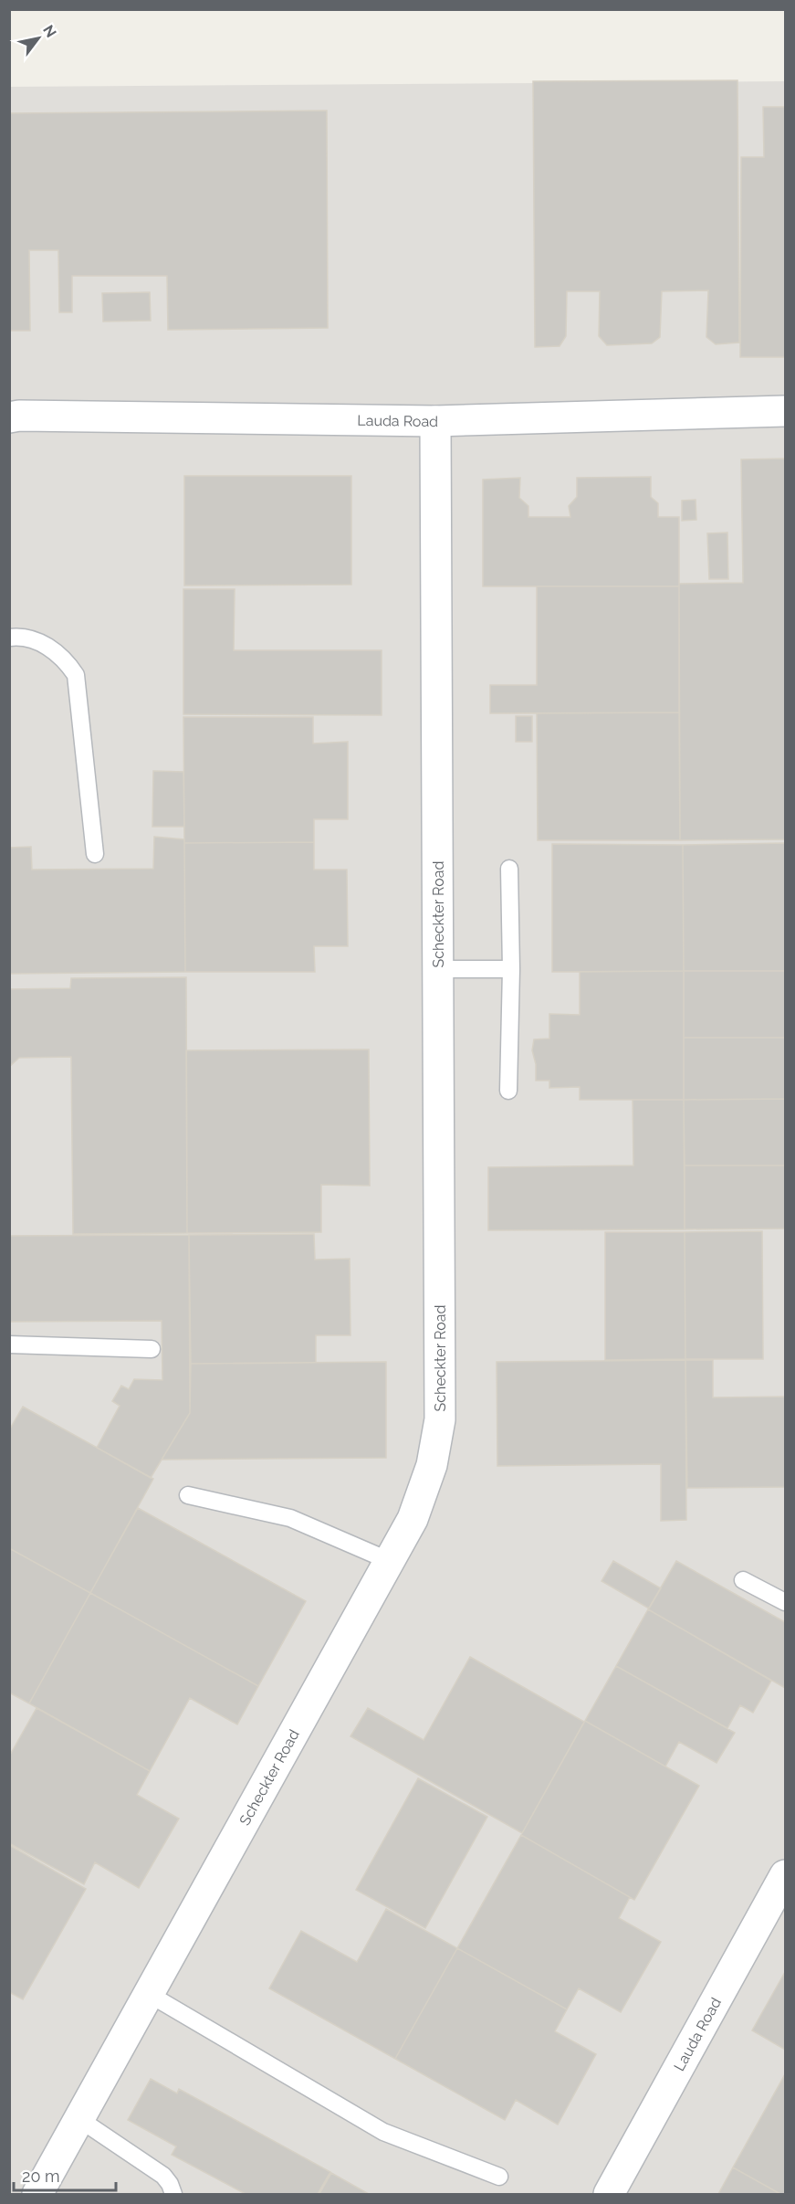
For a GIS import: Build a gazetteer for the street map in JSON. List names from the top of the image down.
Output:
{
  "streets": {
    "street": ["Lauda Road", "Scheckter Road"]
  },
  "crossings": [
    ["Lauda Road", "Scheckter Road"]
  ],
  "scale_bar": "20 m",
  "north": "top right"
}
